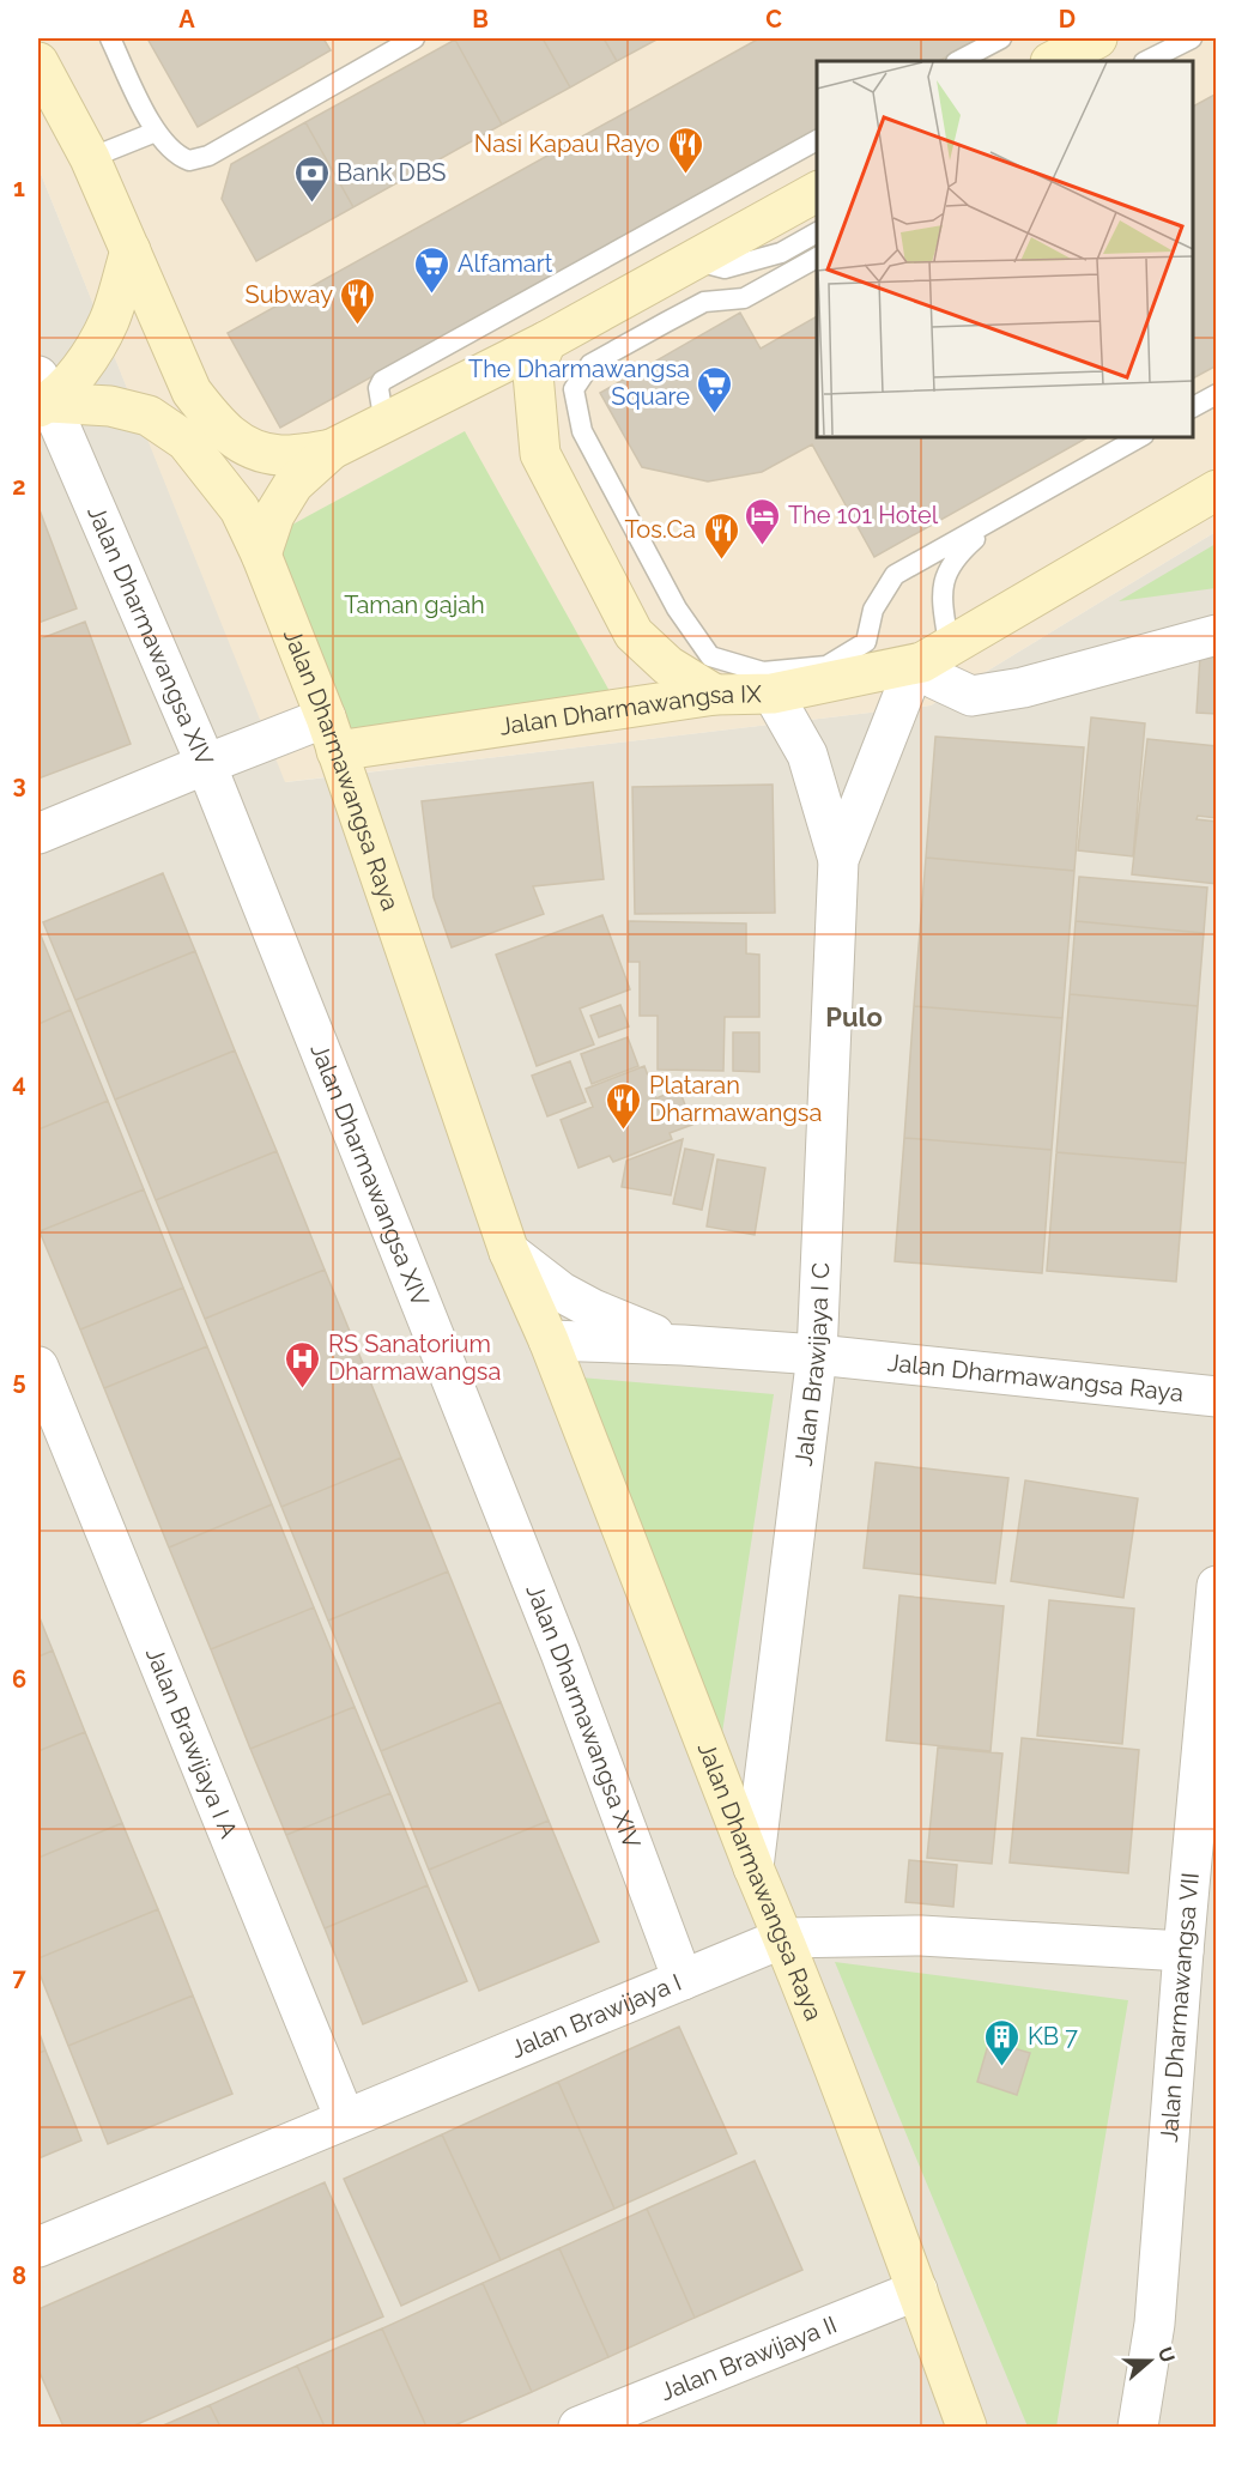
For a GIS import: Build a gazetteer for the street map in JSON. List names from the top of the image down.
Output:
{
  "streets": {
    "street": [
      "Jalan Dharmawangsa XIV",
      "Jalan Dharmawangsa IX",
      "Jalan Dharmawangsa Raya",
      "Jalan Brawijaya I C",
      "Jalan Brawijaya I A",
      "Jalan Dharmawangsa VII",
      "Jalan Brawijaya I",
      "Jalan Brawijaya II"
    ]
  },
  "crossings": [
    ["Jalan Dharmawangsa XIV", "Jalan Dharmawangsa Raya"],
    ["Jalan Dharmawangsa XIV", "Jalan Brawijaya I"],
    ["Jalan Dharmawangsa IX", "Jalan Dharmawangsa Raya"],
    ["Jalan Dharmawangsa IX", "Jalan Brawijaya I C"],
    ["Jalan Dharmawangsa Raya", "Jalan Brawijaya I C"],
    ["Jalan Dharmawangsa Raya", "Jalan Brawijaya I"],
    ["Jalan Dharmawangsa Raya", "Jalan Brawijaya II"],
    ["Jalan Brawijaya I A", "Jalan Brawijaya I"],
    ["Jalan Dharmawangsa VII", "Jalan Brawijaya I"]
  ],
  "districts": ["Pulo"],
  "parks": ["Taman gajah"],
  "places": {
    "restaurant": [
      "Nasi Kapau Rayo",
      "Subway",
      "Tos.Ca",
      "Plataran Dharmawangsa"
    ],
    "bank": ["Bank DBS"],
    "supermarket": ["Alfamart", "The Dharmawangsa Square"],
    "hotel": ["The 101 Hotel"],
    "hospital": ["RS Sanatorium Dharmawangsa"],
    "building": ["KB 7"]
  },
  "north": "right",
  "grid": {
    "columns": [
      "A",
      "B",
      "C",
      "D"
    ],
    "rows": [
      "1",
      "2",
      "3",
      "4",
      "5",
      "6",
      "7",
      "8"
    ]
  }
}
